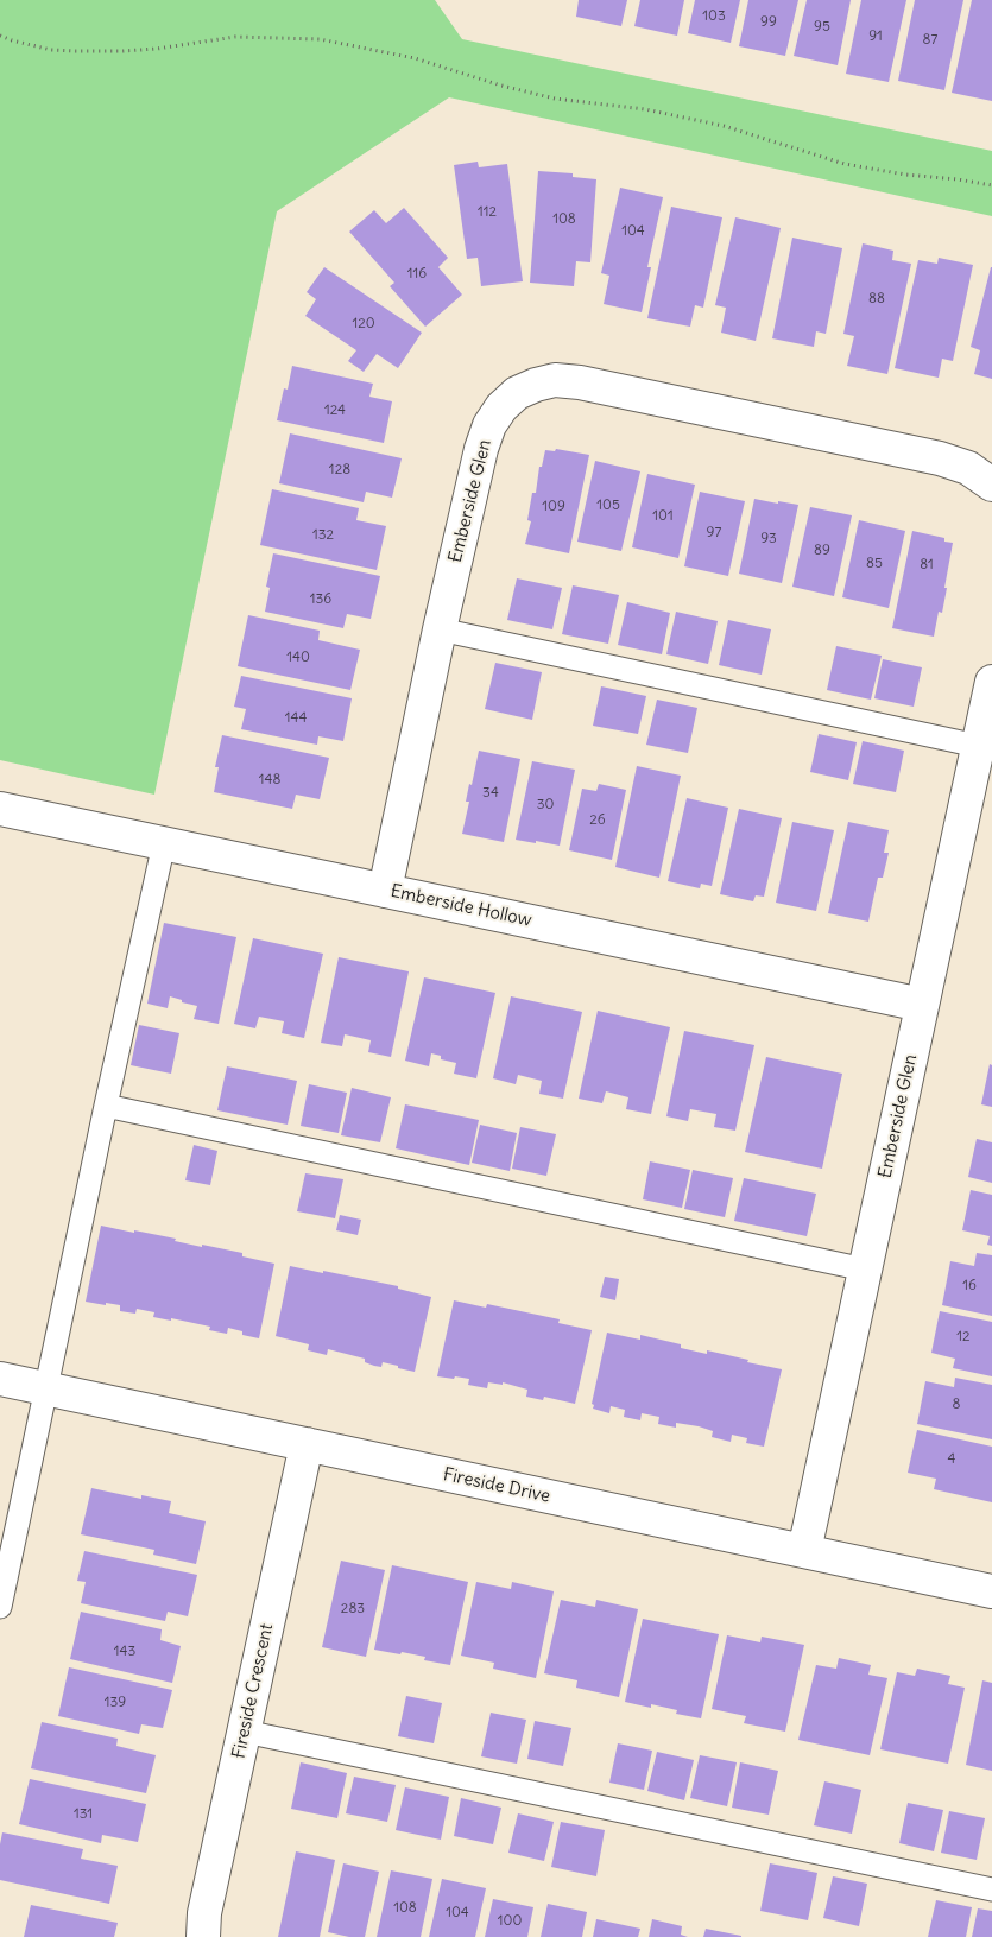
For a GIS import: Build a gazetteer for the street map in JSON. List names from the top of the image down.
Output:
{
  "streets": {
    "street": [
      "Emberside Glen",
      "Emberside Hollow",
      "Fireside Drive",
      "Fireside Crescent"
    ]
  },
  "crossings": [
    ["Emberside Glen", "Emberside Hollow"],
    ["Emberside Glen", "Fireside Drive"],
    ["Fireside Drive", "Fireside Crescent"]
  ],
  "house_numbers": [
    "103",
    "99",
    "95",
    "91",
    "87",
    "112",
    "108",
    "104",
    "116",
    "88",
    "120",
    "124",
    "128",
    "105",
    "109",
    "101",
    "97",
    "132",
    "93",
    "89",
    "85",
    "81",
    "136",
    "140",
    "144",
    "148",
    "34",
    "30",
    "26",
    "16",
    "12",
    "8",
    "4",
    "283",
    "143",
    "139",
    "131",
    "108",
    "104",
    "100"
  ]
}
